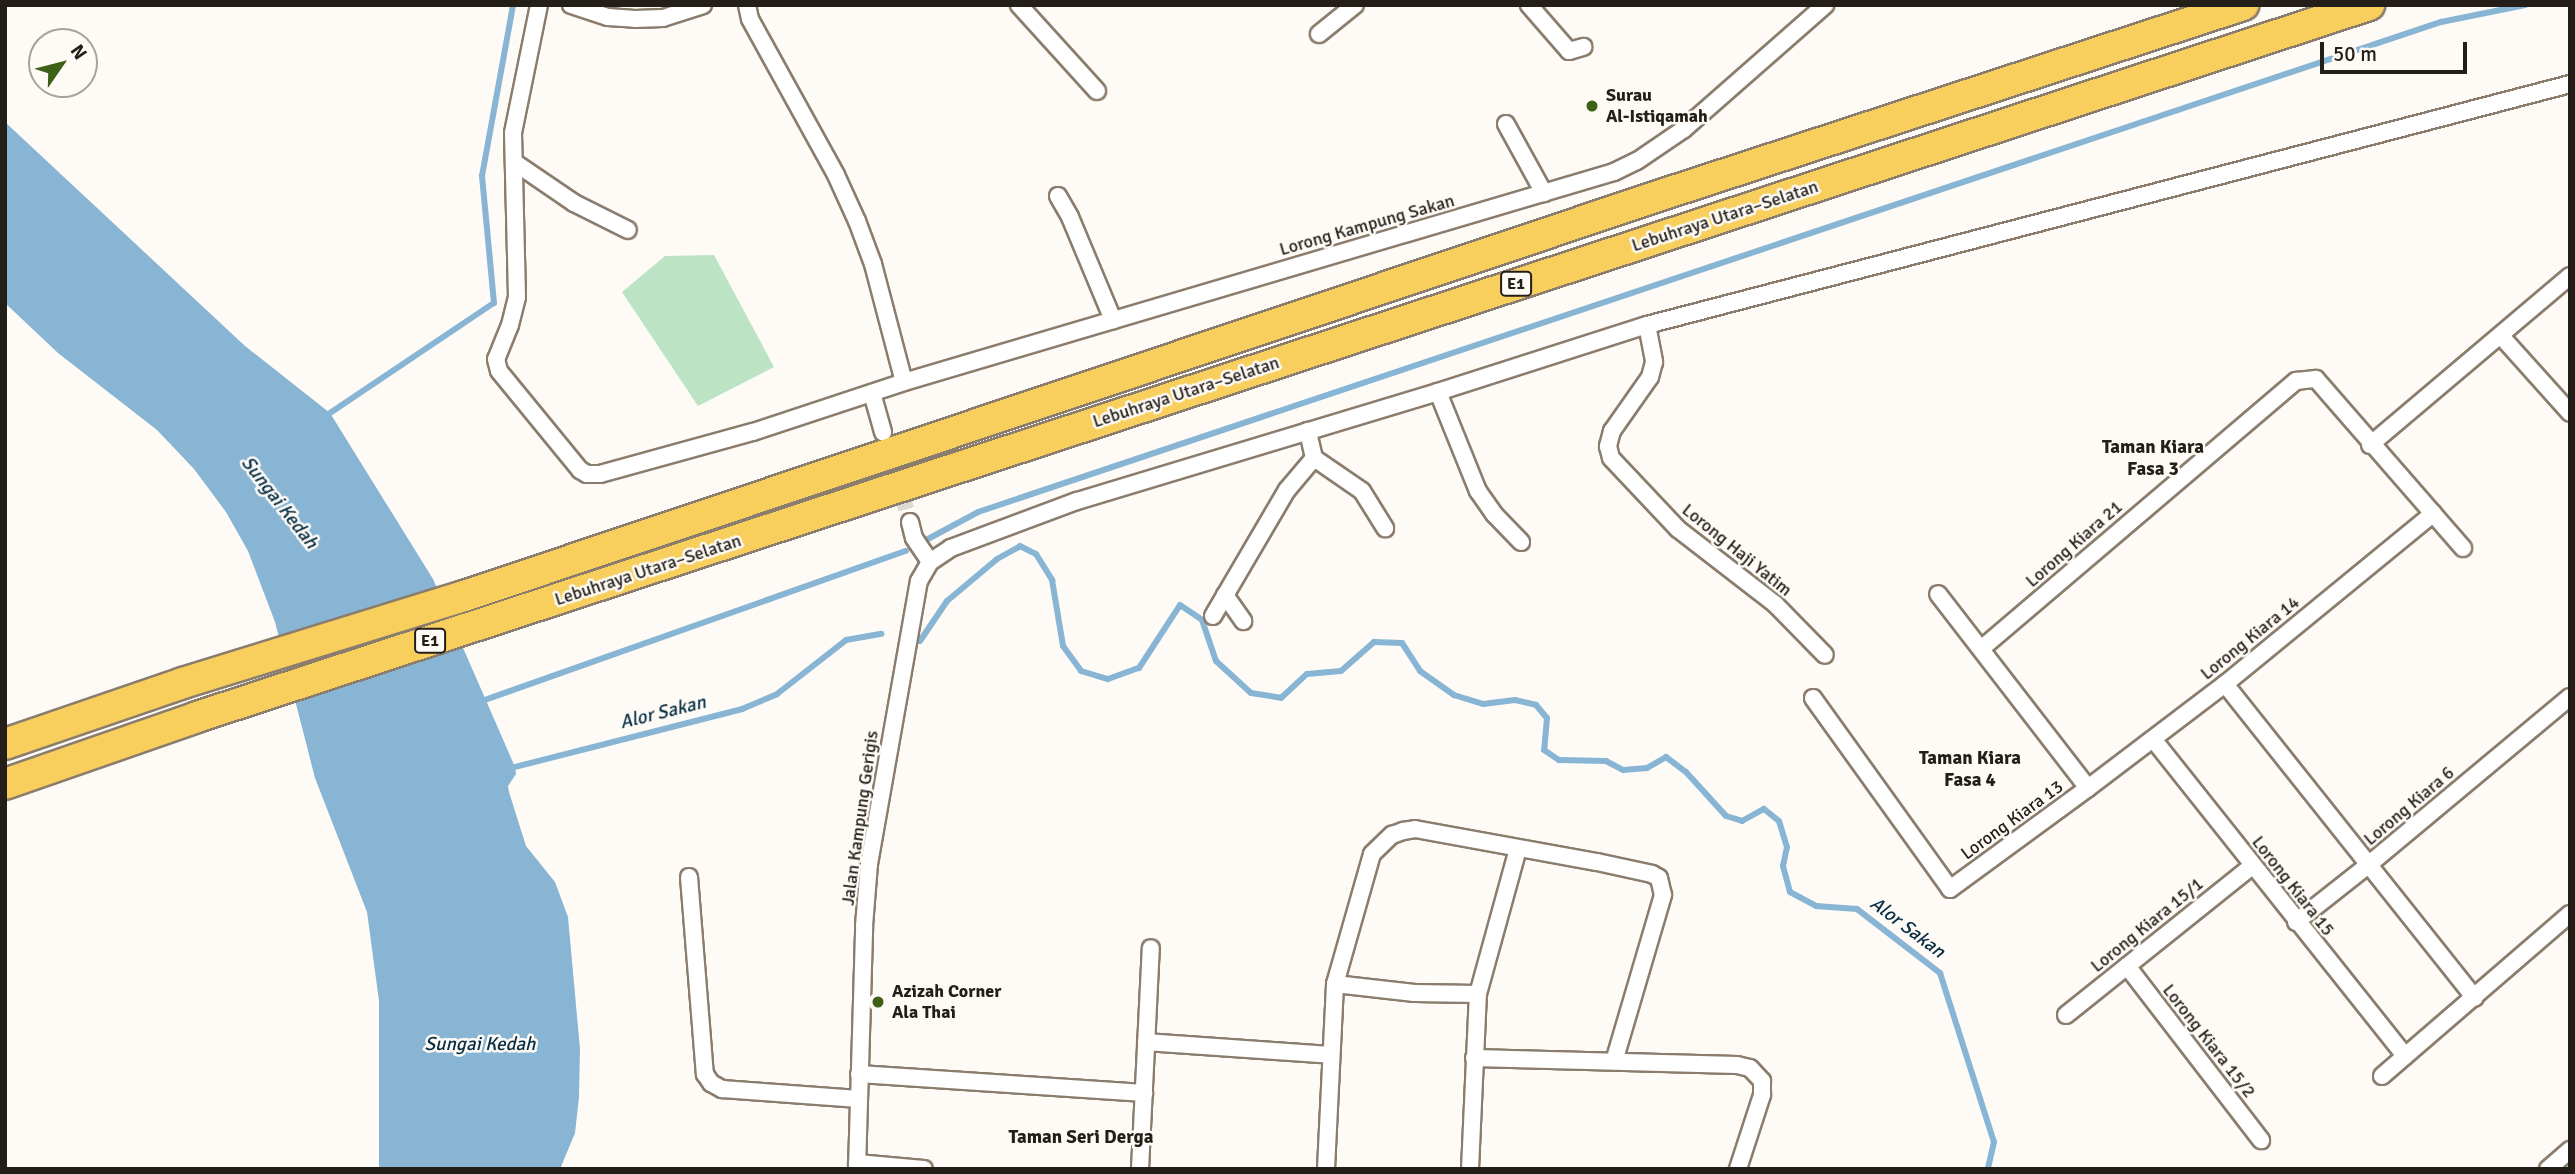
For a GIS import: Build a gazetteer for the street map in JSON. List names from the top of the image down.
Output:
{
  "streets": {
    "highway": ["Lebuhraya Utara–Selatan", "E1"],
    "street": [
      "Lorong Kampung Sakan",
      "Lorong Kiara 21",
      "Lorong Haji Yatim",
      "Lorong Kiara 14",
      "Lorong Kiara 6",
      "Jalan Kampung Gerigis",
      "Lorong Kiara 13",
      "Lorong Kiara 15",
      "Lorong Kiara 15/1",
      "Lorong Kiara 15/2"
    ]
  },
  "crossings": [
    ["Lorong Kiara 21", "Lorong Kiara 13"],
    ["Lorong Kiara 14", "Lorong Kiara 13"],
    ["Lorong Kiara 14", "Lorong Kiara 15"],
    ["Lorong Kiara 6", "Lorong Kiara 15"],
    ["Lorong Kiara 15", "Lorong Kiara 15/1"],
    ["Lorong Kiara 15/1", "Lorong Kiara 15/2"]
  ],
  "districts": ["Taman Kiara Fasa 3", "Taman Kiara Fasa 4", "Taman Seri Derga"],
  "water": ["Sungai Kedah", "Alor Sakan"],
  "places": ["Surau Al-Istiqamah", "Azizah Corner Ala Thai"],
  "scale_bar": "50 m",
  "north": "top right"
}
